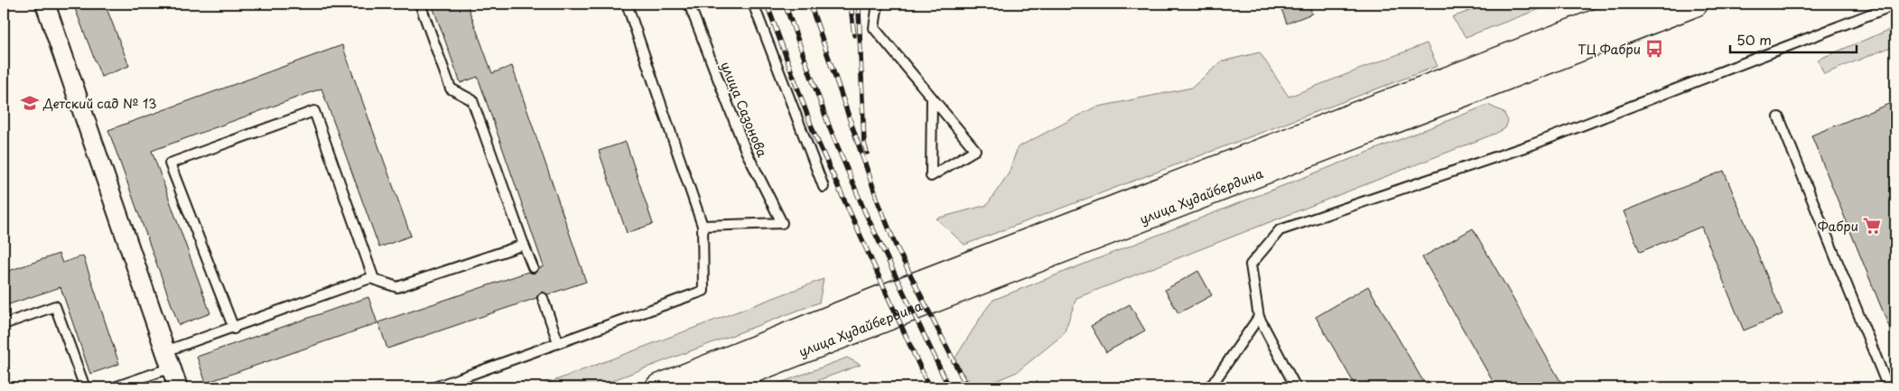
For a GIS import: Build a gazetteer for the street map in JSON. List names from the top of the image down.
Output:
{
  "streets": {
    "main road": ["улица Худайбердина"],
    "lane": ["улица Сазонова"]
  },
  "places": {
    "bus stop": ["ТЦ Фабри"],
    "school or university": ["Детский сад № 13"],
    "supermarket": ["Фабри"]
  },
  "scale_bar": "50 m"
}
